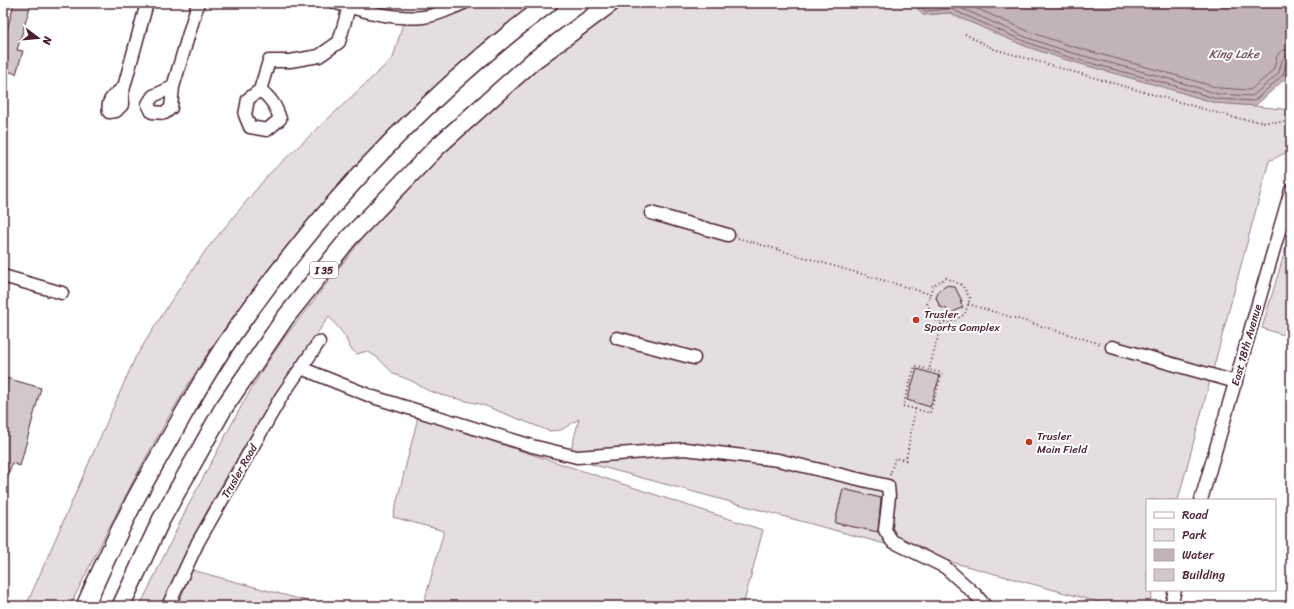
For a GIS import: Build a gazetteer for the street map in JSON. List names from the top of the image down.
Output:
{
  "streets": {
    "highway": ["I 35"],
    "street": ["East 18th Avenue", "Trusler Road"]
  },
  "water": ["King Lake"],
  "places": ["Trusler Sports Complex", "Trusler Main Field"],
  "legend": [
    "Road",
    "Park",
    "Water",
    "Building"
  ],
  "north": "right"
}
